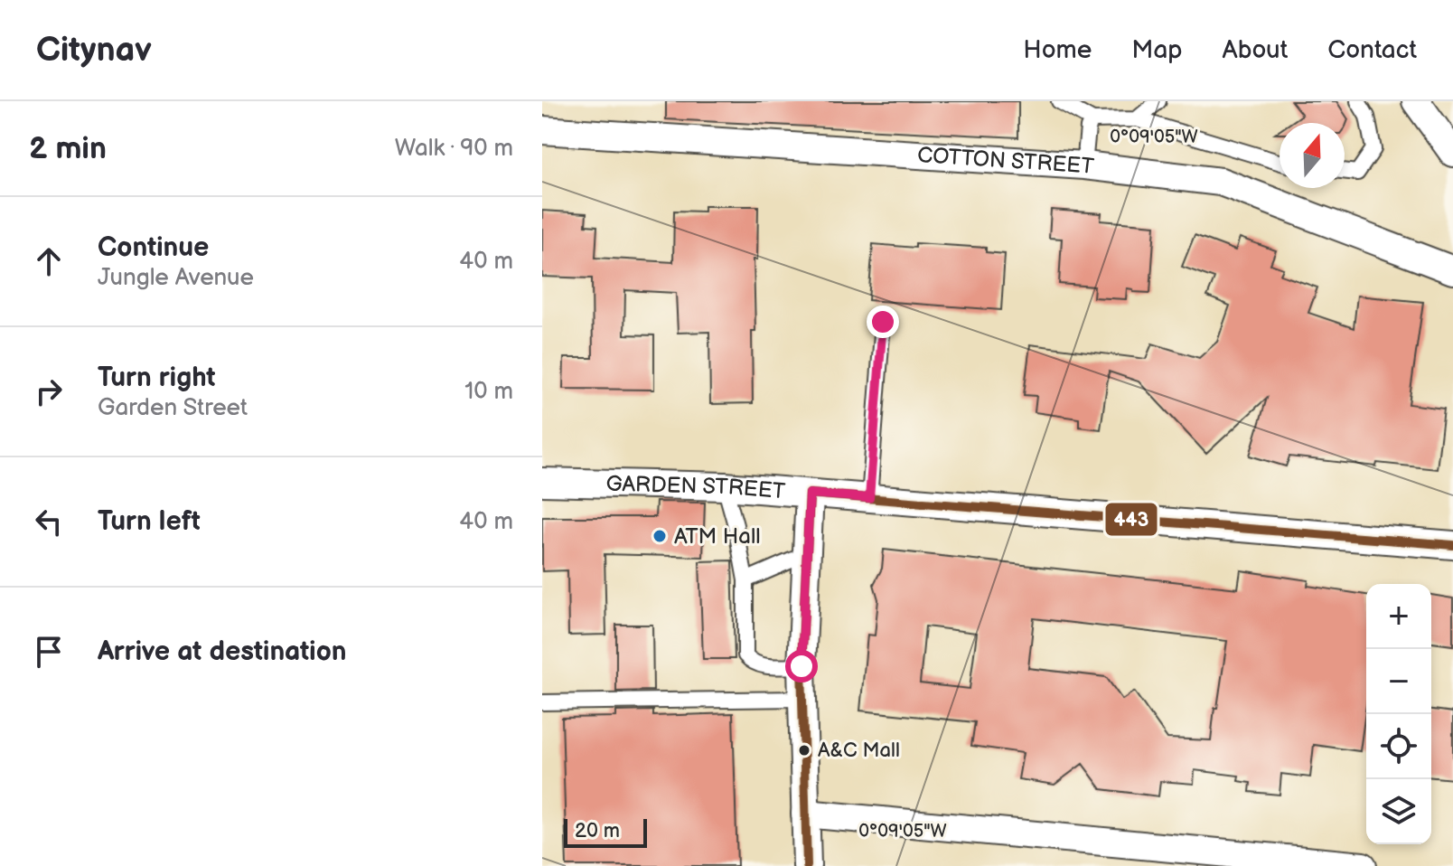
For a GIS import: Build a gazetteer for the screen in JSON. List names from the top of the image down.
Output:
{
  "streets": {
    "street": ["COTTON STREET", "GARDEN STREET"]
  },
  "places": ["ATM Hall", "A&C Mall"],
  "lines": ["transit line 443"],
  "scale_bar": "20 m",
  "north": "top",
  "page": {
    "header": "Citynav",
    "nav": [
      "Home",
      "Map",
      "About",
      "Contact"
    ],
    "heading": ["2 min", "Walk · 90 m"],
    "list": [
      ["Continue", "Jungle Avenue", "40 m"],
      ["Turn right", "Garden Street", "10 m"],
      ["Turn left", "40 m"],
      "Arrive at destination"
    ],
    "map_buttons": ["+", "−"],
    "scale": "20 m"
  },
  "coordinates": ["0°09'05\"W"]
}
